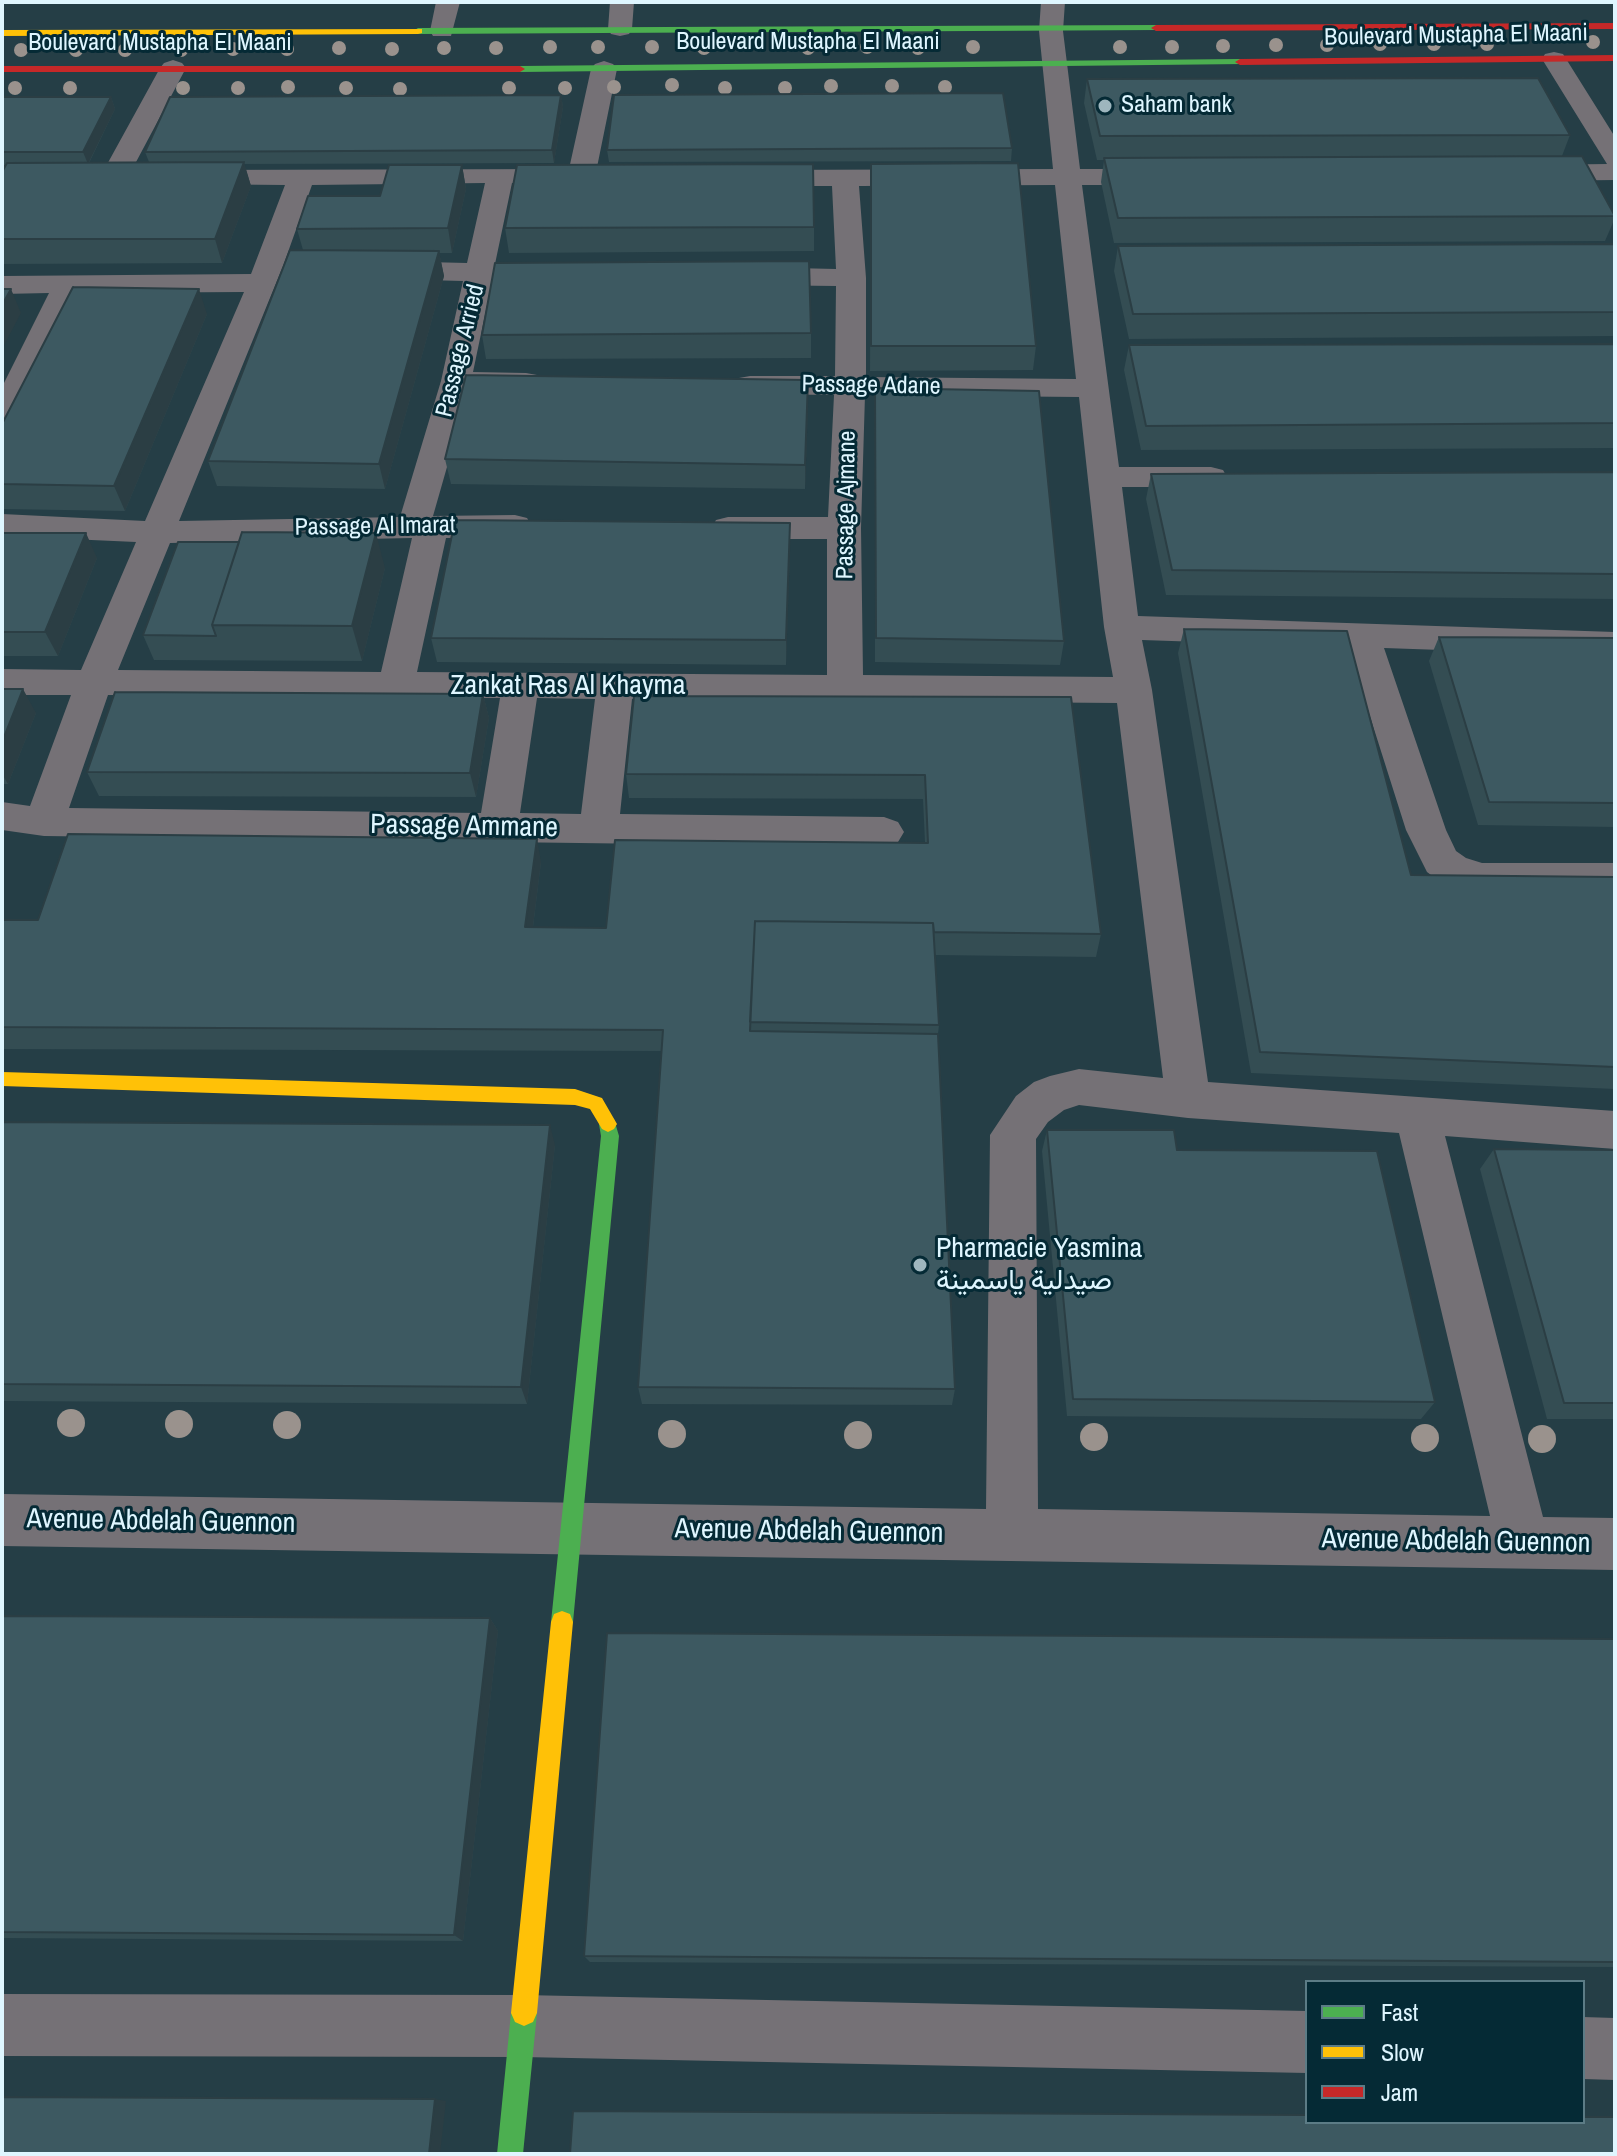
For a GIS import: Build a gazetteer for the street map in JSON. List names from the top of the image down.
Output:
{
  "streets": {
    "street": [
      "Boulevard Mustapha El Maani",
      "Passage Arried",
      "Passage Adane",
      "Passage Ajmane",
      "Passage Al Imarat",
      "Zankat Ras Al Khayma",
      "Passage Ammane",
      "Avenue Abdelah Guennon"
    ]
  },
  "crossings": [
    ["Passage Arried", "Passage Al Imarat"],
    ["Passage Arried", "Zankat Ras Al Khayma"],
    ["Passage Adane", "Passage Ajmane"],
    ["Passage Ajmane", "Zankat Ras Al Khayma"]
  ],
  "places": ["Saham bank", "Pharmacie Yasmina صيدلية ياسمينة"],
  "legend": ["Fast", "Slow", "Jam"]
}
